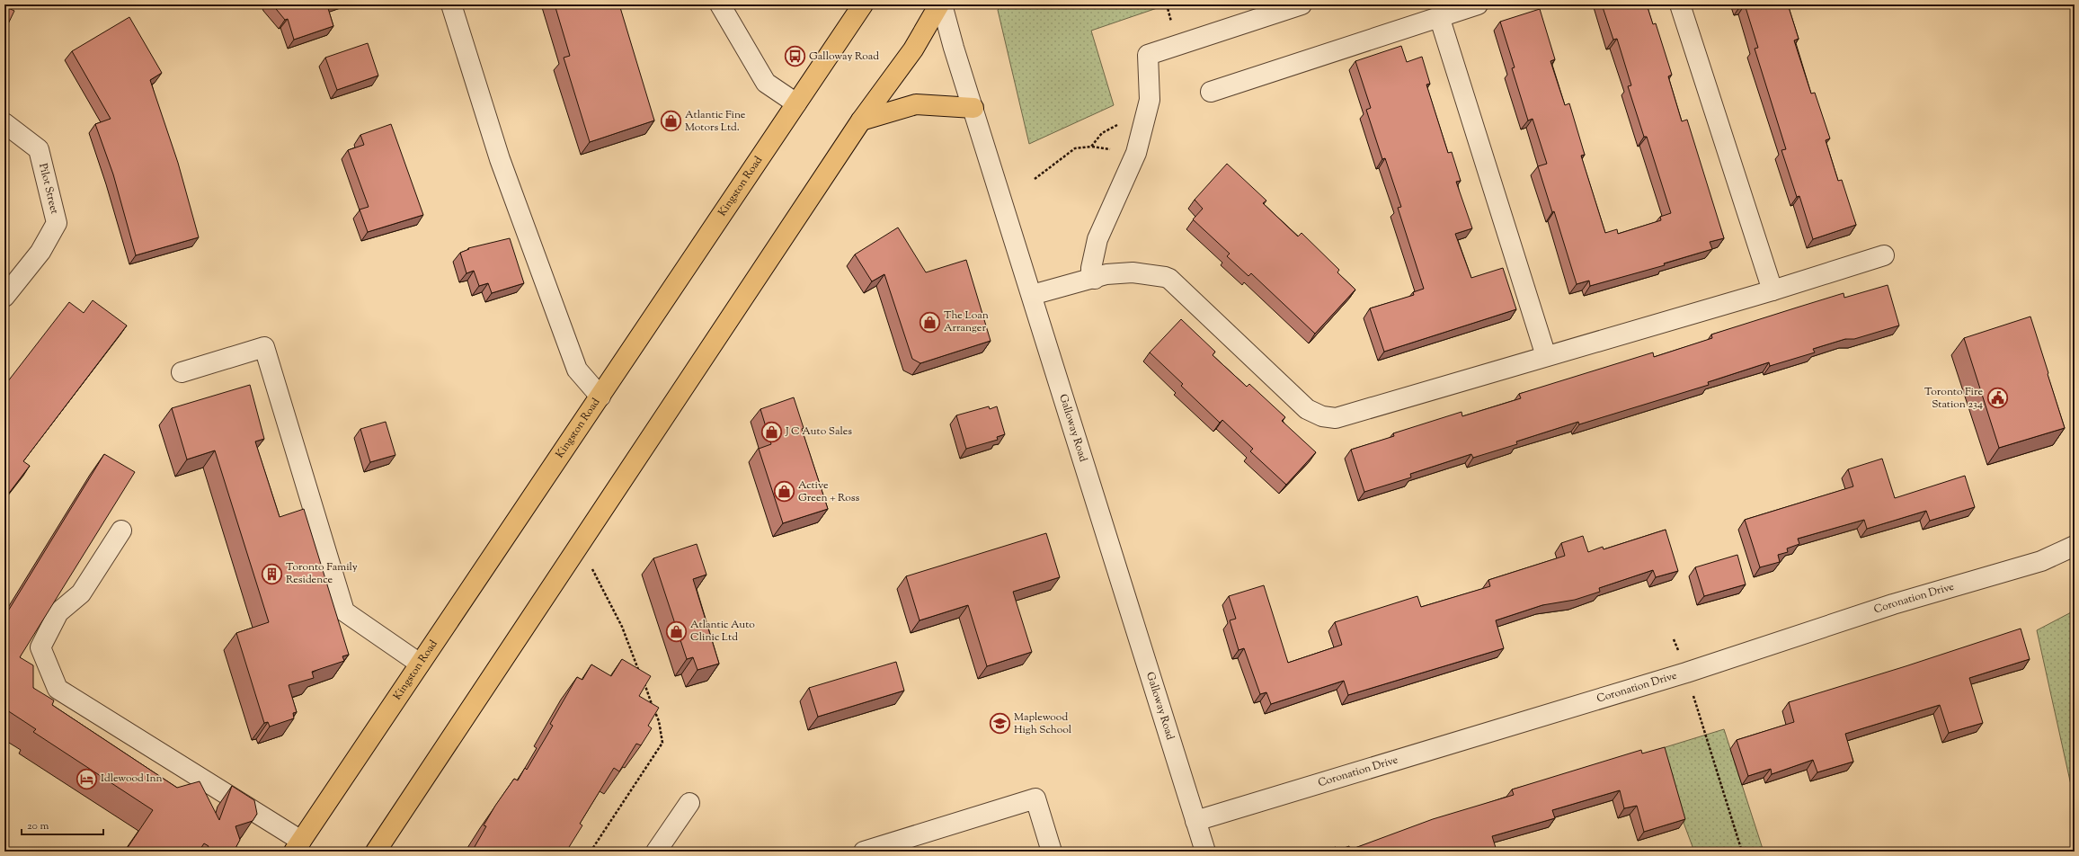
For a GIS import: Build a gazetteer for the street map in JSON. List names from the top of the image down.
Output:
{
  "streets": {
    "main road": ["Kingston Road"],
    "street": ["Pilot Street", "Galloway Road", "Coronation Drive"]
  },
  "crossings": [
    ["Galloway Road", "Coronation Drive"]
  ],
  "places": {
    "bus stop": ["Galloway Road"],
    "shop": [
      "Atlantic Fine Motors Ltd.",
      "The Loan Arranger",
      "J C Auto Sales",
      "Active Green + Ross",
      "Atlantic Auto Clinic Ltd"
    ],
    "public building": ["Toronto Fire Station 234"],
    "building": ["Toronto Family Residence"],
    "school or university": ["Maplewood High School"],
    "hotel": ["Idlewood Inn"]
  },
  "scale_bar": "20 m"
}
